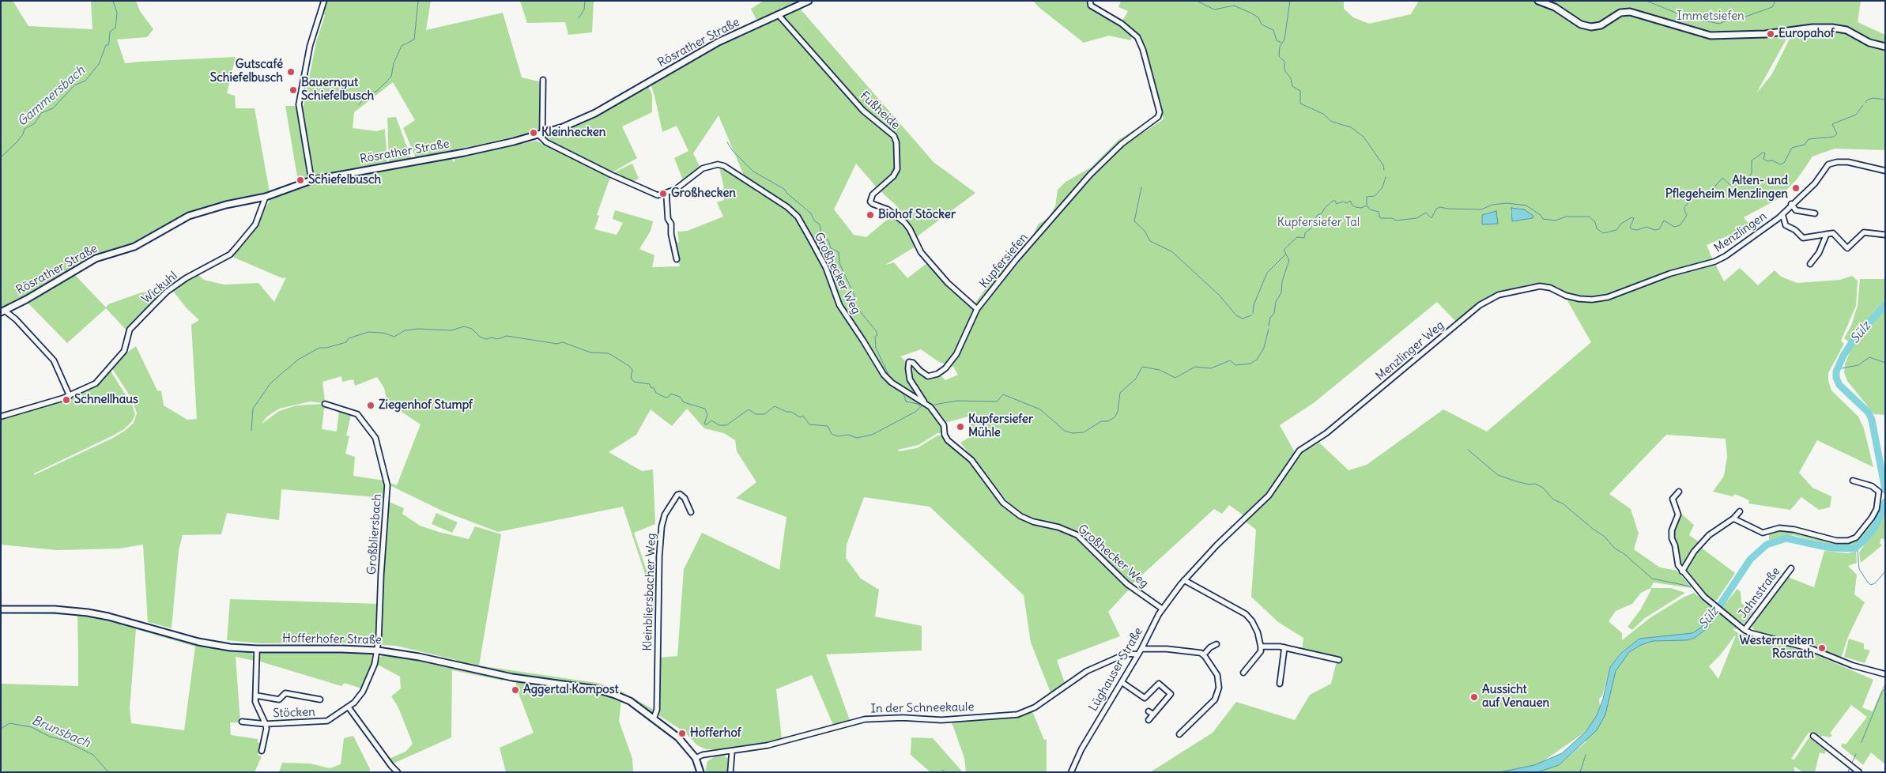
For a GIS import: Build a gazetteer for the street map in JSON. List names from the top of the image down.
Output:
{
  "streets": {
    "street": [
      "Rösrather Straße",
      "Fußheide",
      "Menzlingen",
      "Kupfersiefen",
      "Großhecker Weg",
      "Wickuhl",
      "Menzlinger Weg",
      "Großbliersbach",
      "Kleinbliersbacher Weg",
      "Jahnstraße",
      "Hofferhofer Straße",
      "Lüghauser Straße",
      "In der Schneekaule",
      "Stöcken"
    ]
  },
  "crossings": [
    ["Rösrather Straße", "Fußheide"],
    ["Rösrather Straße", "Wickuhl"],
    ["Fußheide", "Kupfersiefen"],
    ["Menzlingen", "Menzlinger Weg"],
    ["Kupfersiefen", "Großhecker Weg"],
    ["Großhecker Weg", "Lüghauser Straße"],
    ["Menzlinger Weg", "Lüghauser Straße"],
    ["Großbliersbach", "Hofferhofer Straße"],
    ["Großbliersbach", "Stöcken"],
    ["Kleinbliersbacher Weg", "Hofferhofer Straße"],
    ["Hofferhofer Straße", "In der Schneekaule"],
    ["Hofferhofer Straße", "Stöcken"],
    ["Lüghauser Straße", "In der Schneekaule"]
  ],
  "water": ["Gammersbach", "Sülz", "Brunsbach"],
  "parks": ["Immetsiefen", "Kupfersiefer Tal"],
  "places": [
    "Europahof",
    "Gutscafé Schiefelbusch",
    "Bauerngut Schiefelbusch",
    "Kleinhecken",
    "Schiefelbusch",
    "Alten- und Pflegeheim Menzlingen",
    "Großhecken",
    "Biohof Stöcker",
    "Schnellhaus",
    "Ziegenhof Stumpf",
    "Kupfersiefer Mühle",
    "Westernreiten Rösrath",
    "Aggertal Kompost",
    "Aussicht auf Venauen",
    "Hofferhof"
  ]
}
